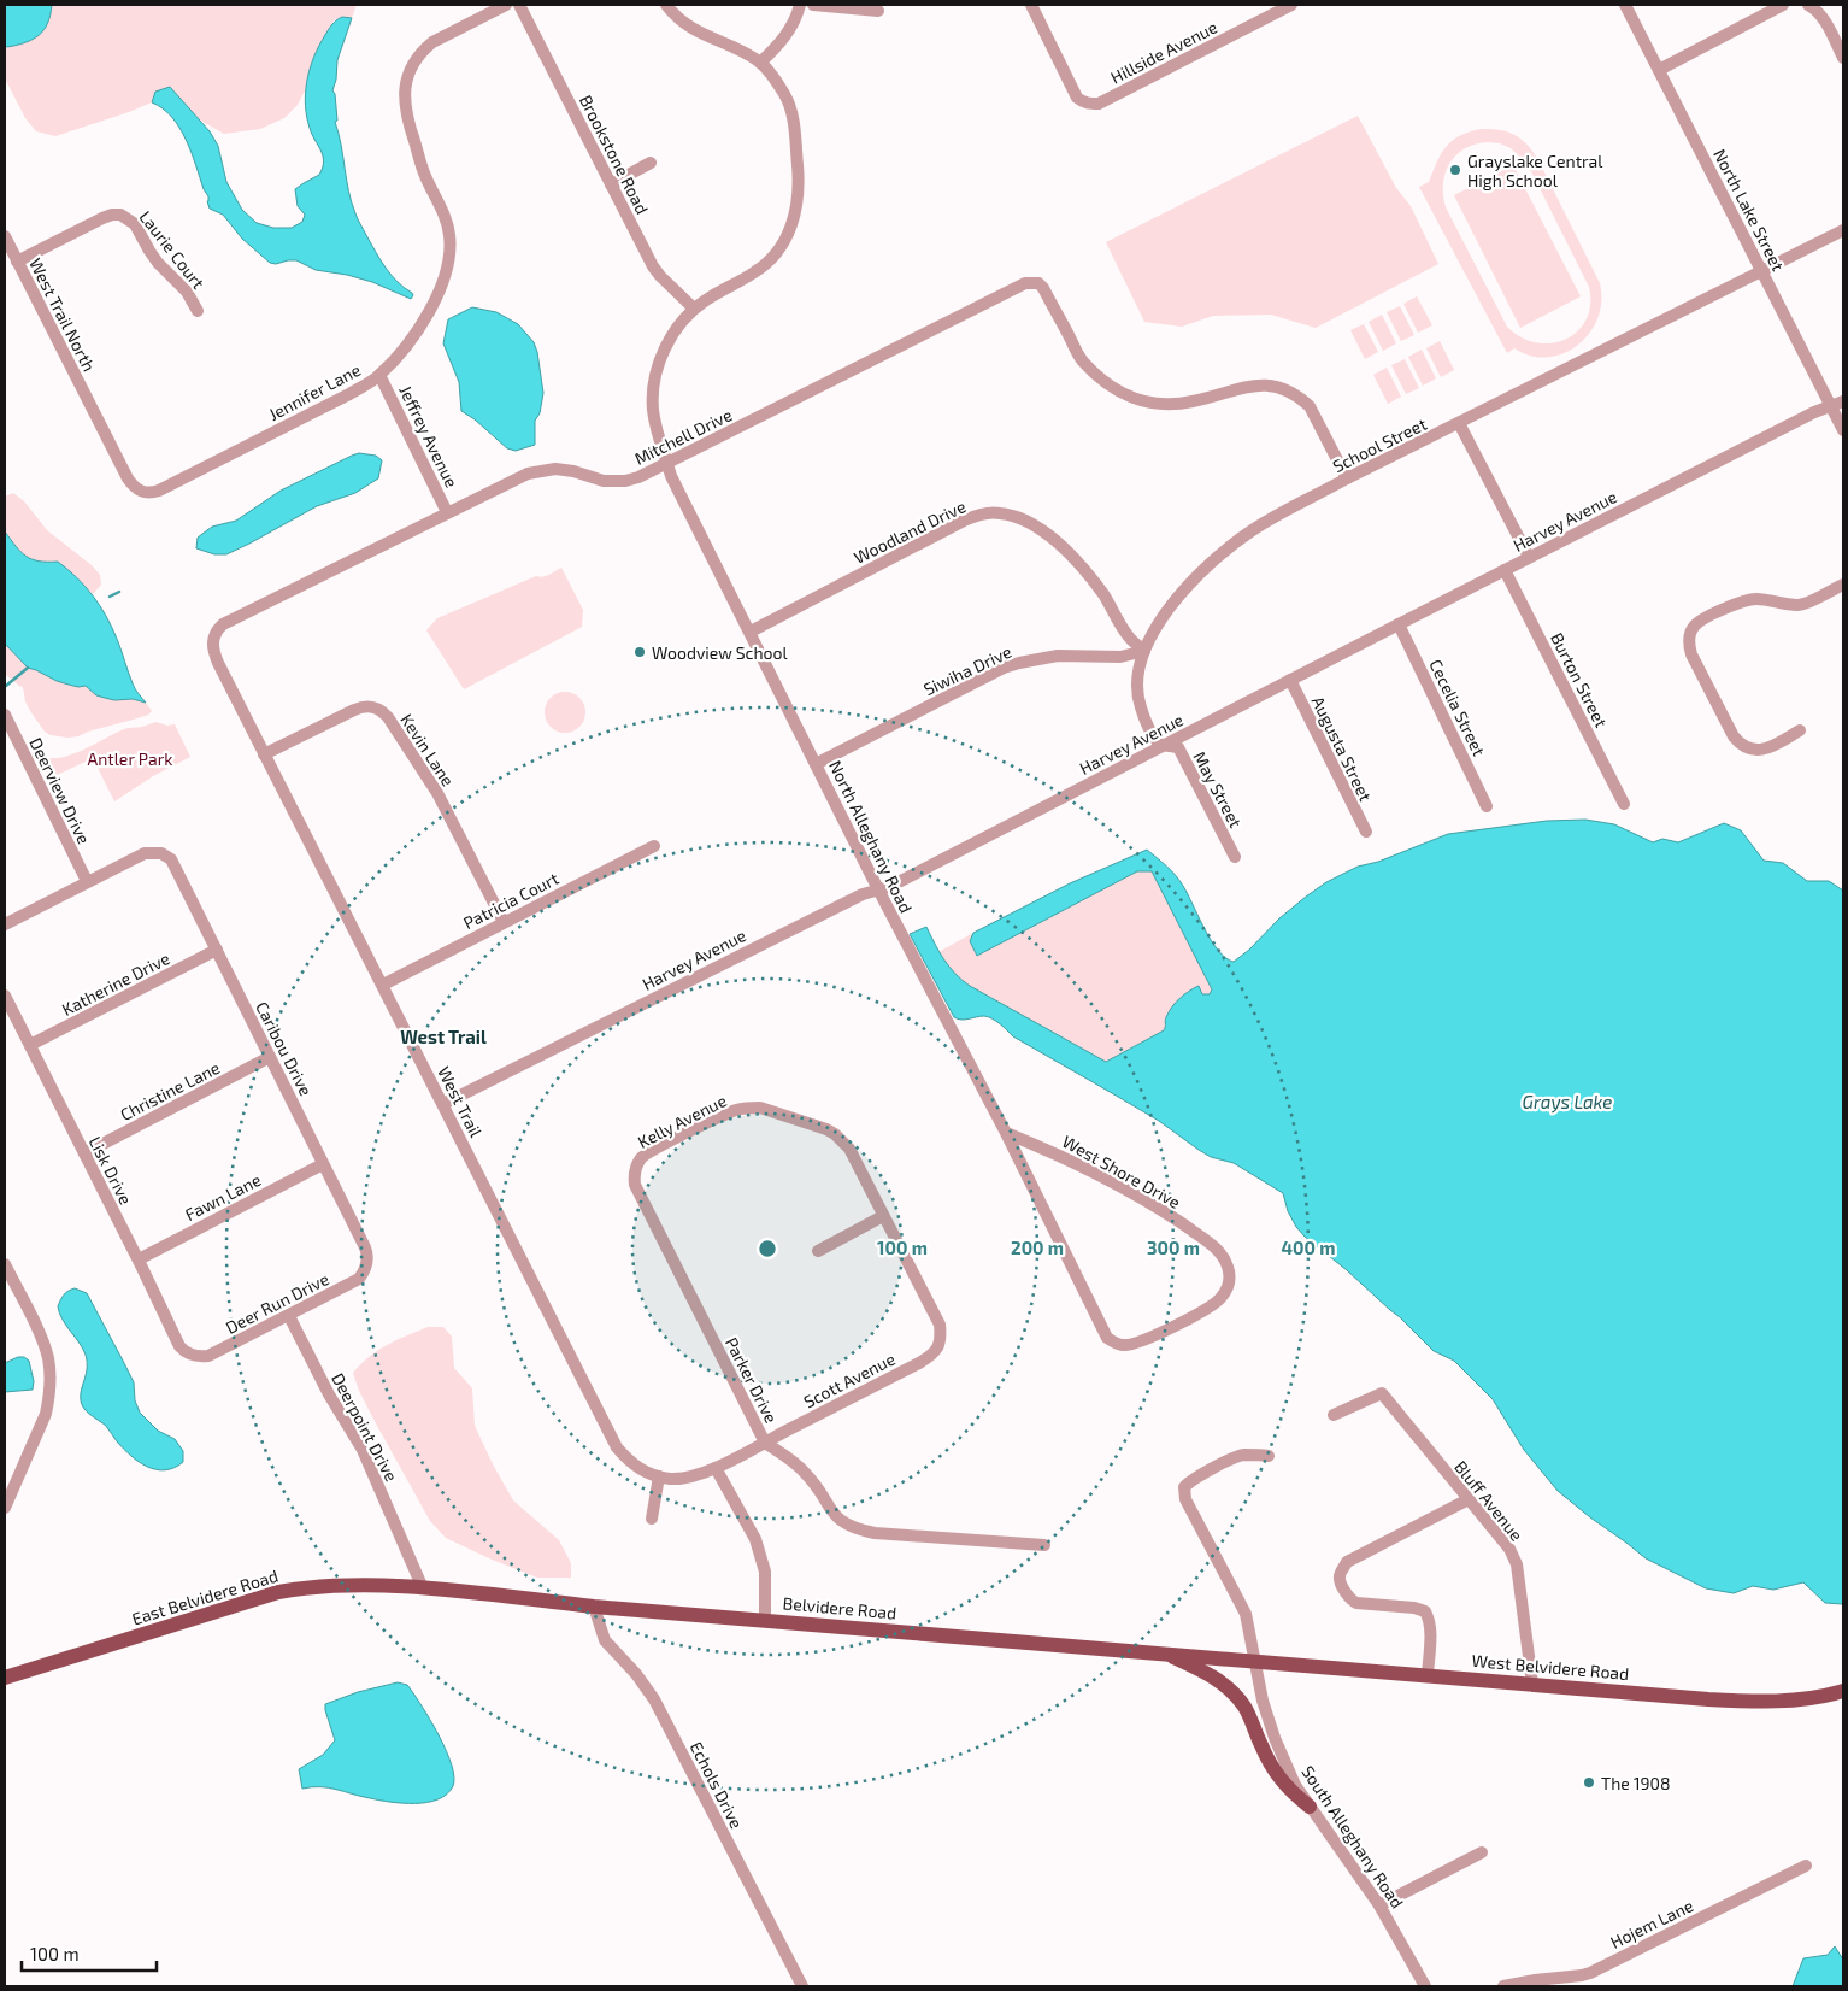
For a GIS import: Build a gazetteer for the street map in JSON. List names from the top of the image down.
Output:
{
  "streets": {
    "main road": ["East Belvidere Road", "Belvidere Road", "West Belvidere Road"],
    "street": [
      "Hillside Avenue",
      "Brookstone Road",
      "North Lake Street",
      "Laurie Court",
      "West Trail North",
      "Jennifer Lane",
      "Jeffrey Avenue",
      "Mitchell Drive",
      "School Street",
      "Harvey Avenue",
      "Woodland Drive",
      "Siwiha Drive",
      "Burton Street",
      "Cecelia Street",
      "Augusta Street",
      "Kevin Lane",
      "May Street",
      "Deerview Drive",
      "North Alleghany Road",
      "Patricia Court",
      "Katherine Drive",
      "Caribou Drive",
      "Christine Lane",
      "West Trail",
      "Kelly Avenue",
      "Lisk Drive",
      "West Shore Drive",
      "Fawn Lane",
      "Deer Run Drive",
      "Parker Drive",
      "Scott Avenue",
      "Deerpoint Drive",
      "Bluff Avenue",
      "Echols Drive",
      "South Alleghany Road",
      "Hojem Lane"
    ]
  },
  "crossings": [
    ["Brookstone Road", "North Alleghany Road"],
    ["North Lake Street", "School Street"],
    ["North Lake Street", "Harvey Avenue"],
    ["Laurie Court", "West Trail North"],
    ["West Trail North", "Jennifer Lane"],
    ["Jennifer Lane", "Jeffrey Avenue"],
    ["Jeffrey Avenue", "Mitchell Drive"],
    ["Mitchell Drive", "School Street"],
    ["Mitchell Drive", "North Alleghany Road"],
    ["Mitchell Drive", "West Trail"],
    ["School Street", "Harvey Avenue"],
    ["School Street", "Woodland Drive"],
    ["School Street", "Siwiha Drive"],
    ["School Street", "May Street"],
    ["Harvey Avenue", "Burton Street"],
    ["Harvey Avenue", "Cecelia Street"],
    ["Harvey Avenue", "Augusta Street"],
    ["Harvey Avenue", "May Street"],
    ["Harvey Avenue", "North Alleghany Road"],
    ["Harvey Avenue", "West Trail"],
    ["Woodland Drive", "Siwiha Drive"],
    ["Woodland Drive", "North Alleghany Road"],
    ["Siwiha Drive", "North Alleghany Road"],
    ["Kevin Lane", "Patricia Court"],
    ["Kevin Lane", "West Trail"],
    ["Deerview Drive", "Caribou Drive"],
    ["North Alleghany Road", "West Shore Drive"],
    ["Patricia Court", "West Trail"],
    ["Katherine Drive", "Caribou Drive"],
    ["Katherine Drive", "Lisk Drive"],
    ["Caribou Drive", "Christine Lane"],
    ["Caribou Drive", "Fawn Lane"],
    ["Caribou Drive", "Deer Run Drive"],
    ["Christine Lane", "Lisk Drive"],
    ["West Trail", "Scott Avenue"],
    ["Kelly Avenue", "Parker Drive"],
    ["Kelly Avenue", "Scott Avenue"],
    ["Lisk Drive", "Fawn Lane"],
    ["Lisk Drive", "Deer Run Drive"],
    ["Deer Run Drive", "Deerpoint Drive"],
    ["Parker Drive", "Scott Avenue"],
    ["Deerpoint Drive", "East Belvidere Road"],
    ["Deerpoint Drive", "Belvidere Road"],
    ["Bluff Avenue", "West Belvidere Road"],
    ["East Belvidere Road", "Belvidere Road"],
    ["Belvidere Road", "West Belvidere Road"],
    ["Belvidere Road", "Echols Drive"],
    ["Belvidere Road", "South Alleghany Road"],
    ["West Belvidere Road", "South Alleghany Road"]
  ],
  "districts": ["West Trail"],
  "water": ["Grays Lake"],
  "parks": ["Antler Park"],
  "places": ["Grayslake Central High School", "Woodview School", "The 1908"],
  "scale_bar": "100 m",
  "rings": [
    "100 m",
    "200 m",
    "300 m",
    "400 m"
  ]
}
